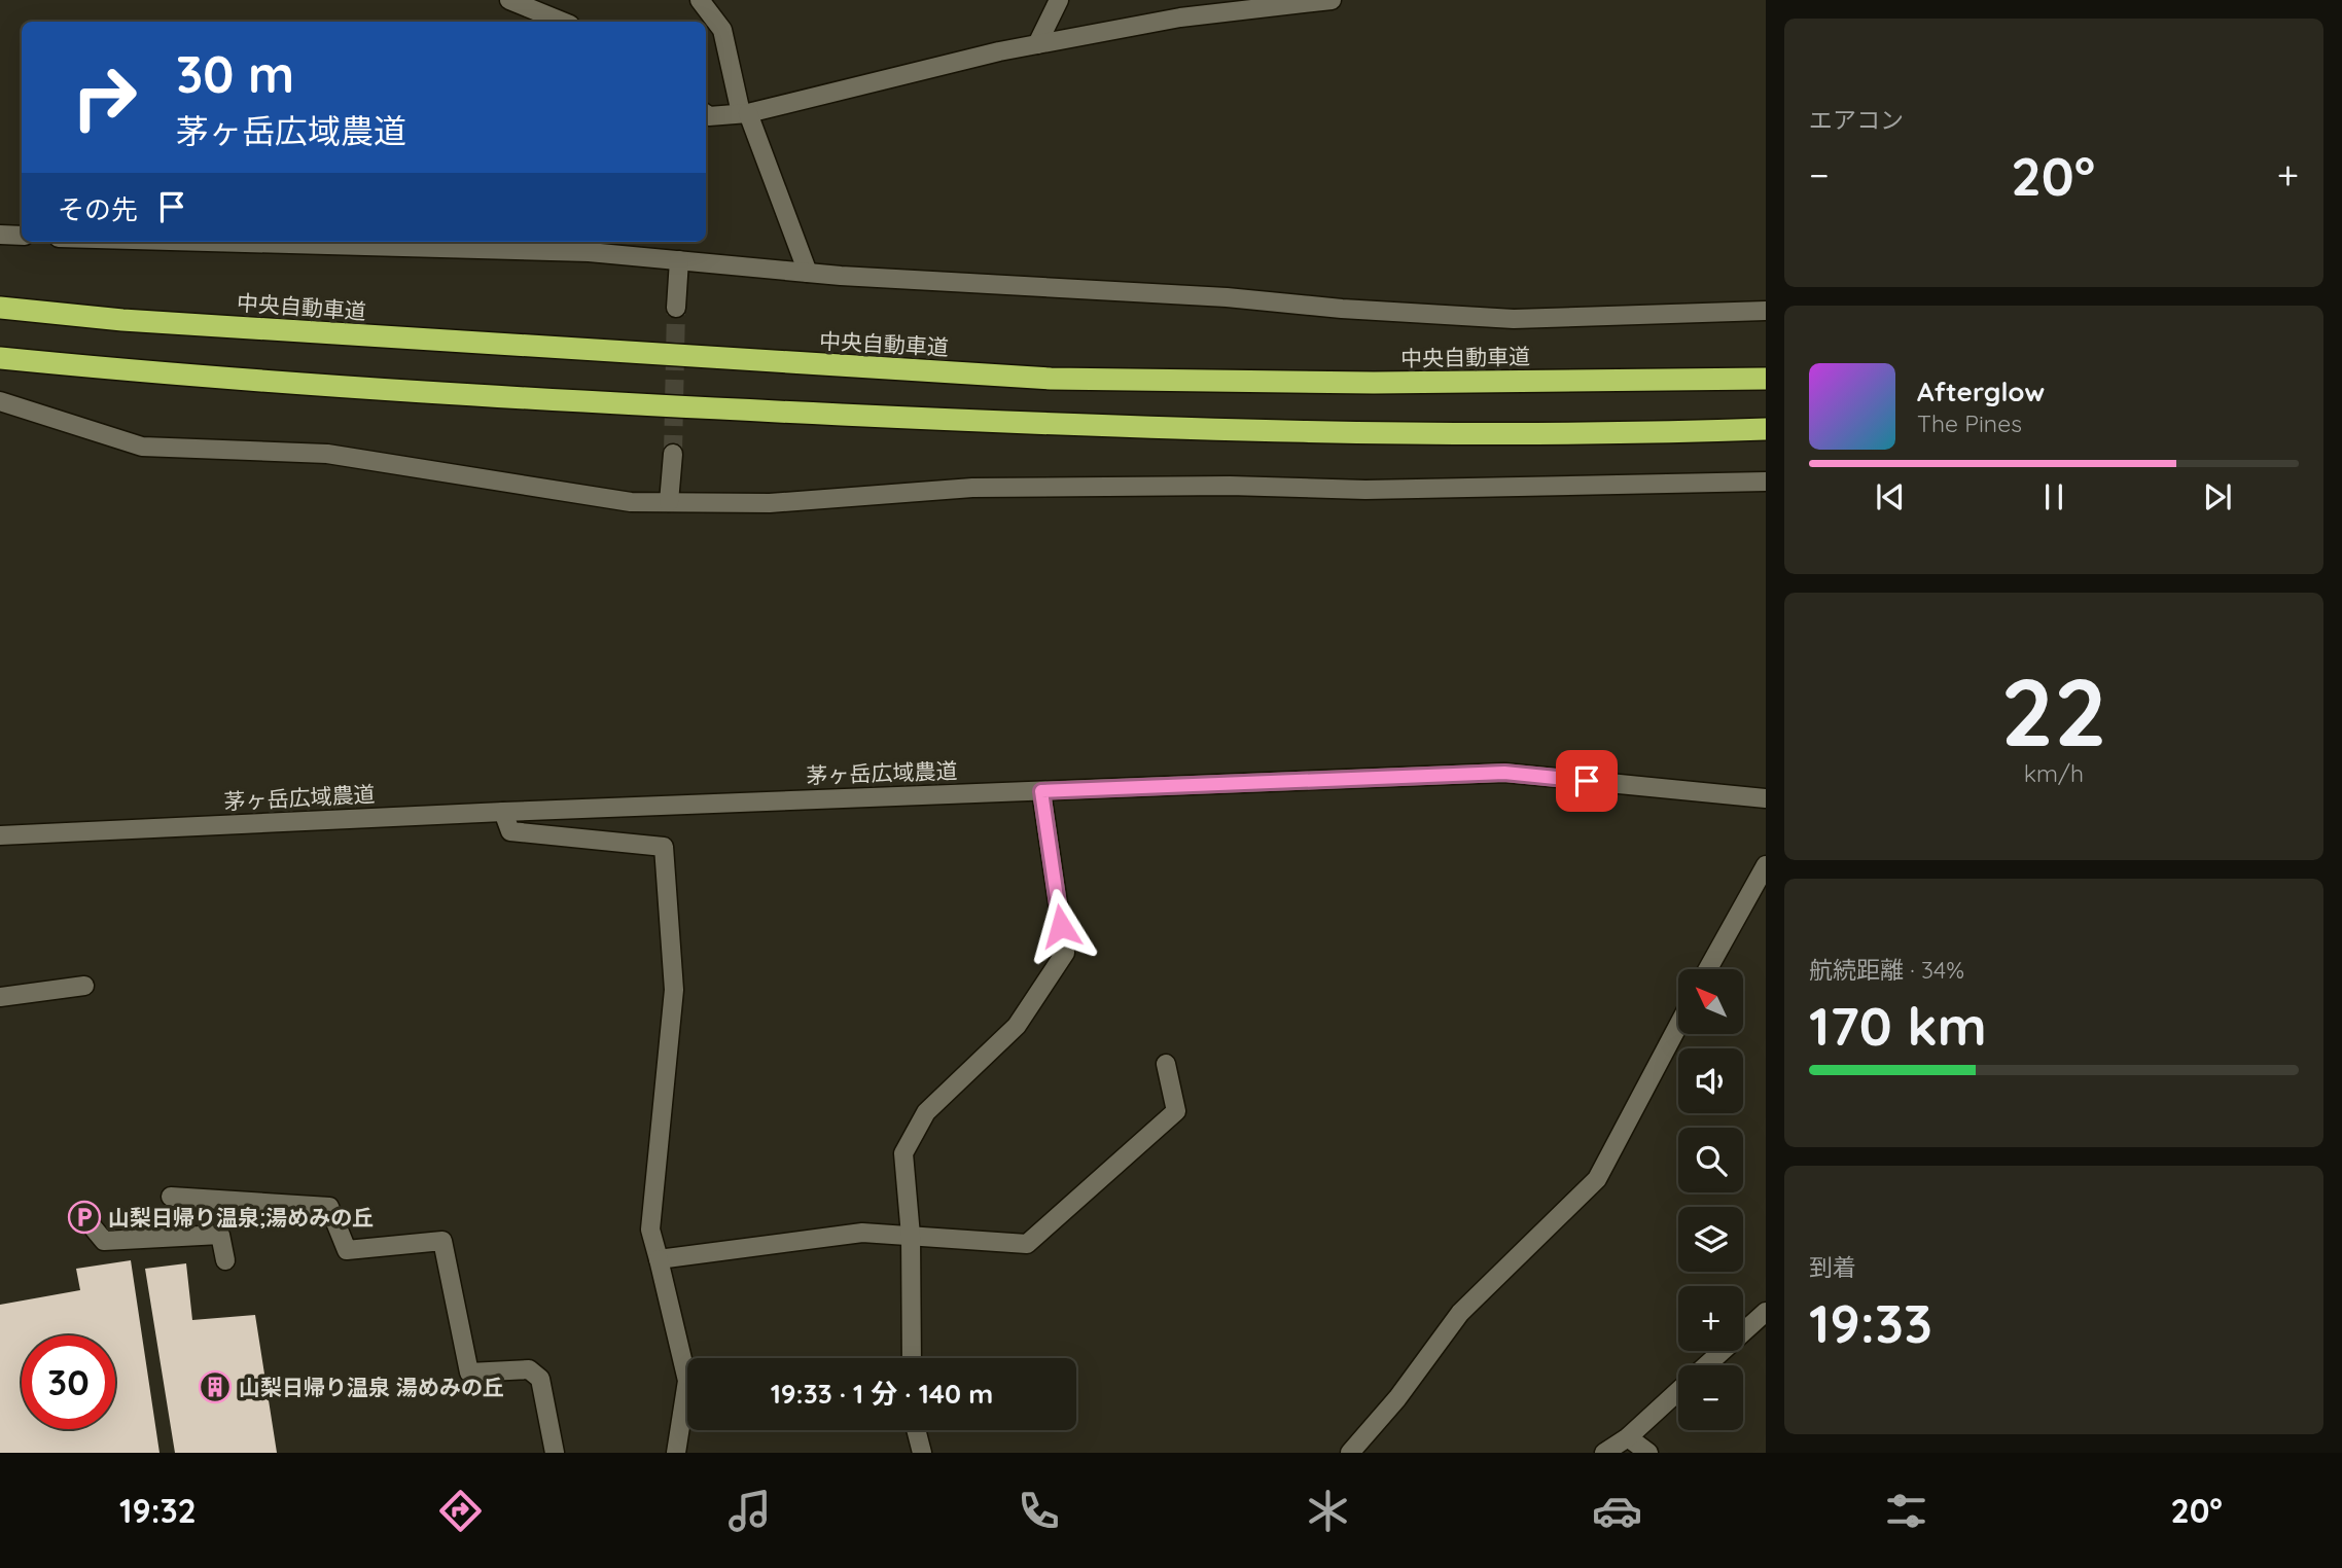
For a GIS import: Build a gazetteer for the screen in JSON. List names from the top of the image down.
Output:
{
  "streets": {
    "highway": ["中央自動車道"],
    "street": ["茅ヶ岳広域農道"]
  },
  "places": {
    "parking": ["山梨日帰り温泉;湯めみの丘"],
    "building": ["山梨日帰り温泉 湯めみの丘"]
  },
  "north": "top left",
  "page": {
    "tile": [
      "エアコン",
      ["22", "km/h"],
      ["航続距離 · 34%", "170 km"],
      ["到着", "19:33"]
    ],
    "turn": ["30 m", "茅ヶ岳広域農道"],
    "heat": ["−", "20°", "+"],
    "then": "その先",
    "song": ["Afterglow", "The Pines"],
    "map_buttons": ["+", "−"],
    "limit": "30",
    "trip": "19:33 · 1 分 · 140 m",
    "tabs": ["19:32", "20°"]
  }
}
